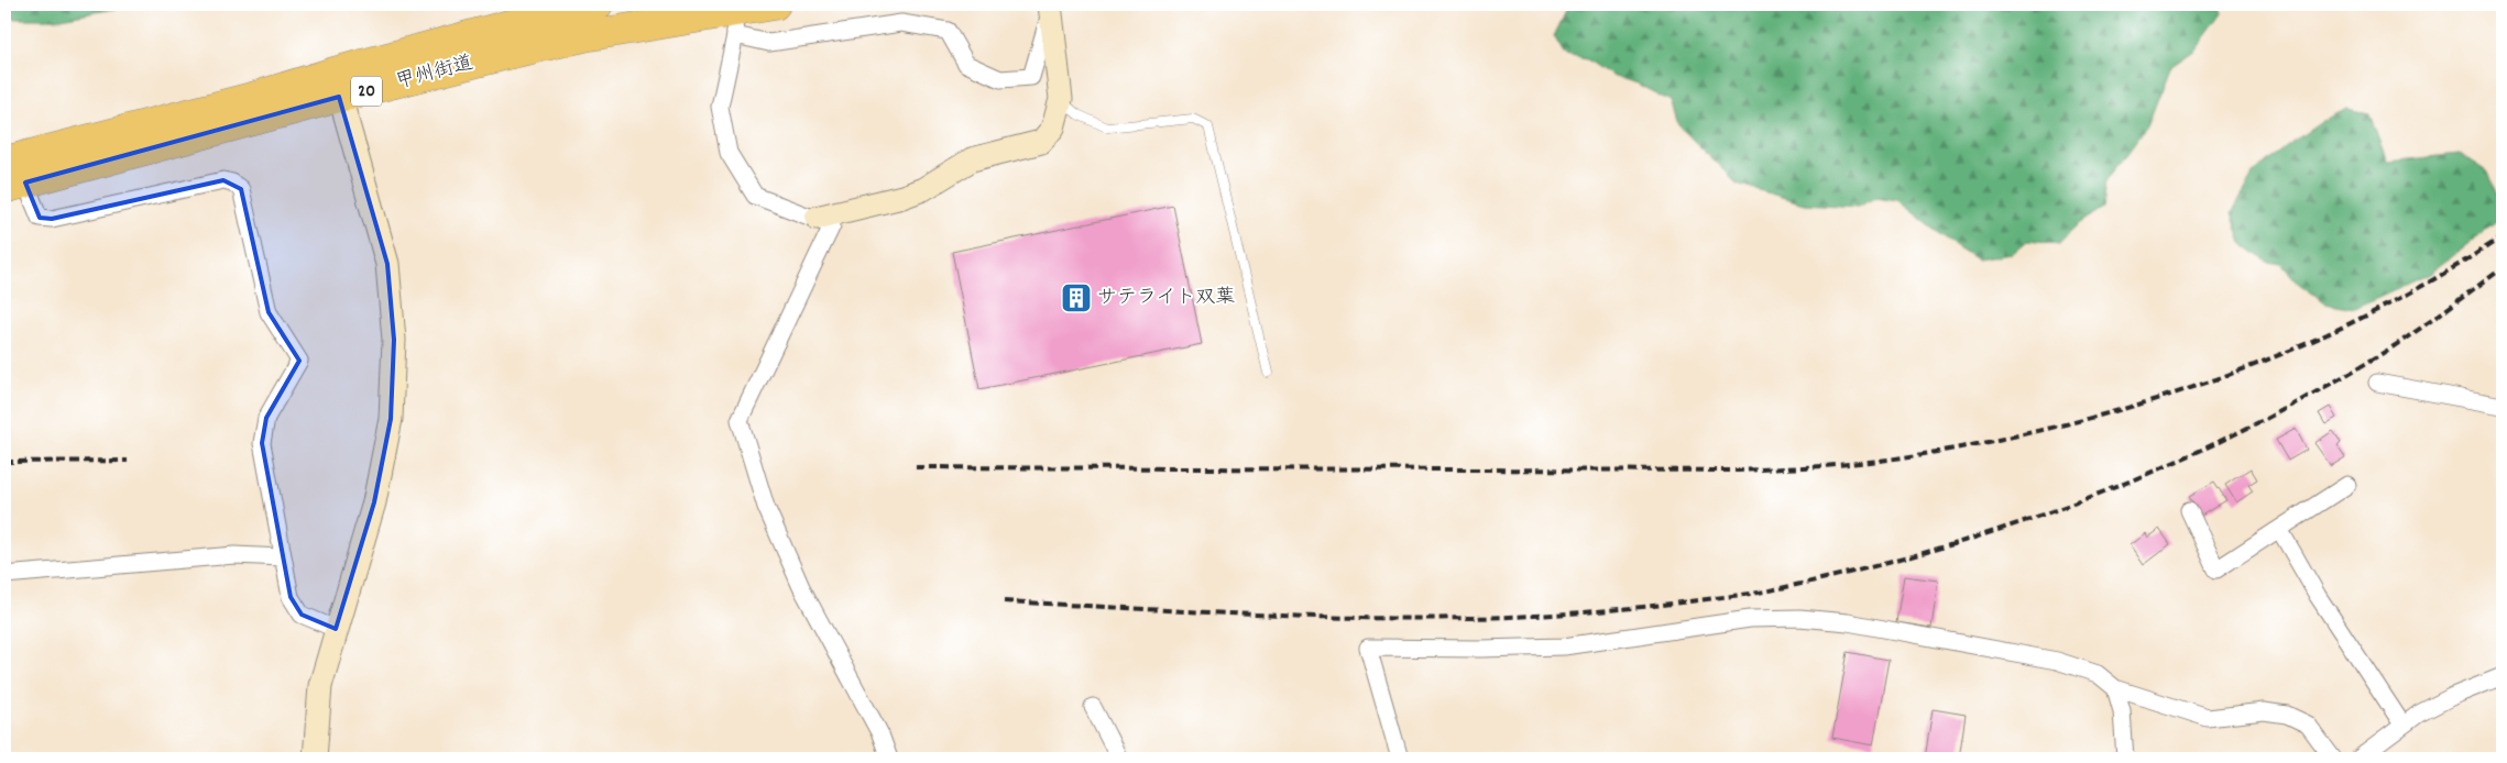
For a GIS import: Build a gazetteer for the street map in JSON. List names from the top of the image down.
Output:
{
  "streets": {
    "highway": ["甲州街道", "20"]
  },
  "places": {
    "building": ["サテライト双葉"]
  }
}
